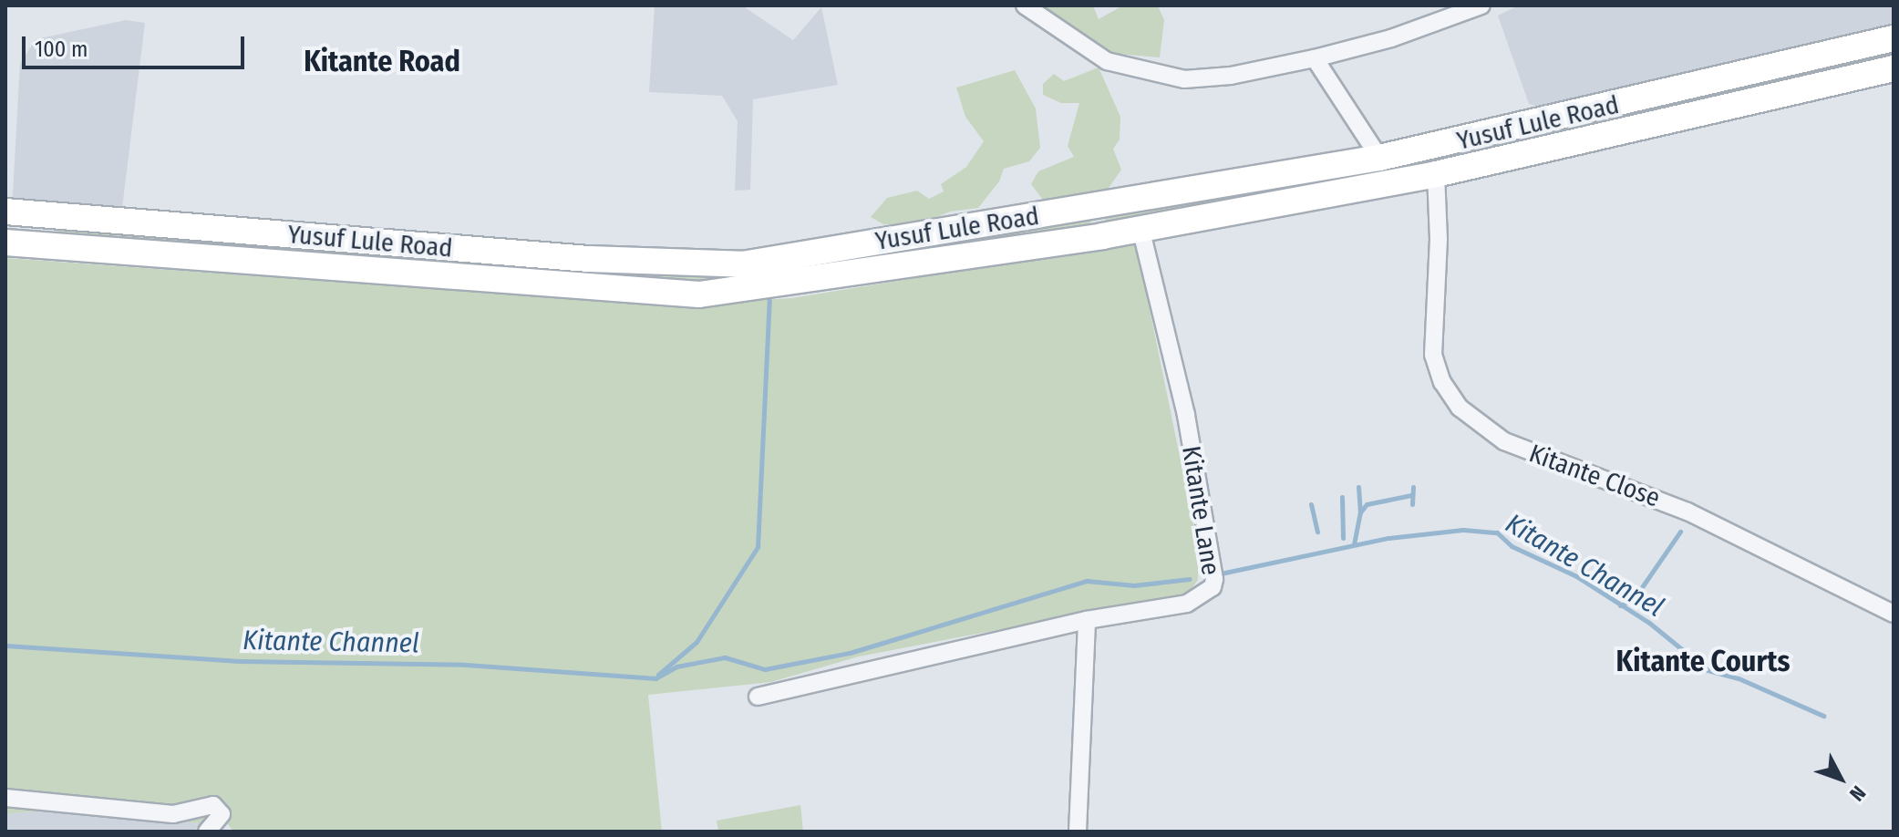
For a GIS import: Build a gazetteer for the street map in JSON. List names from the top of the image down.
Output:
{
  "streets": {
    "main road": ["Yusuf Lule Road"],
    "street": ["Kitante Close", "Kitante Lane"]
  },
  "crossings": [
    ["Yusuf Lule Road", "Kitante Close"],
    ["Yusuf Lule Road", "Kitante Lane"]
  ],
  "districts": ["Kitante Road", "Kitante Courts"],
  "water": ["Kitante Channel"],
  "scale_bar": "100 m",
  "north": "bottom right"
}
